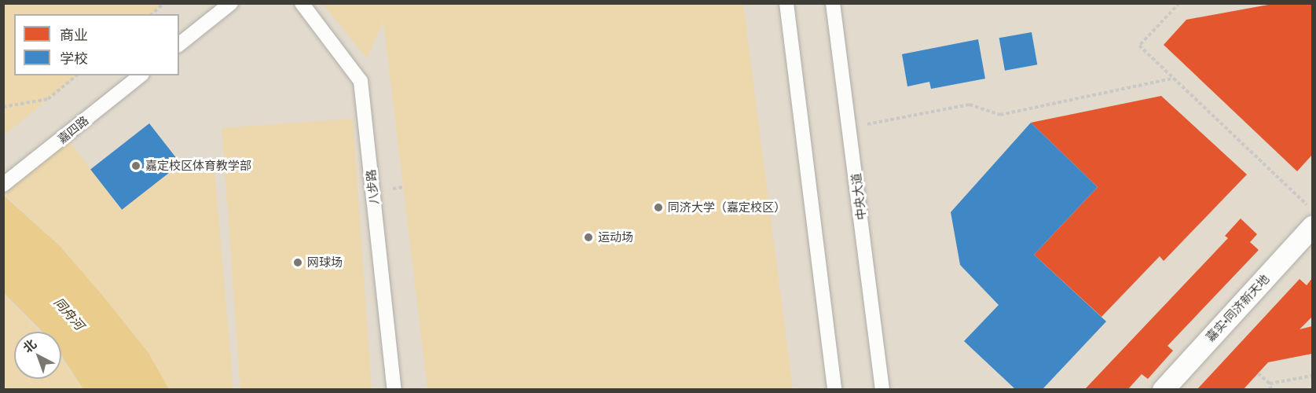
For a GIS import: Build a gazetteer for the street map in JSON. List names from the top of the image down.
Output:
{
  "streets": {
    "street": ["嘉实•同济新天地"],
    "lane": ["嘉四路", "八步路", "中央大道"]
  },
  "water": ["同舟河"],
  "places": [
    "嘉定校区体育教学部",
    "同济大学（嘉定校区）",
    "运动场",
    "网球场"
  ],
  "legend": ["商业", "学校"],
  "north": "top left"
}
